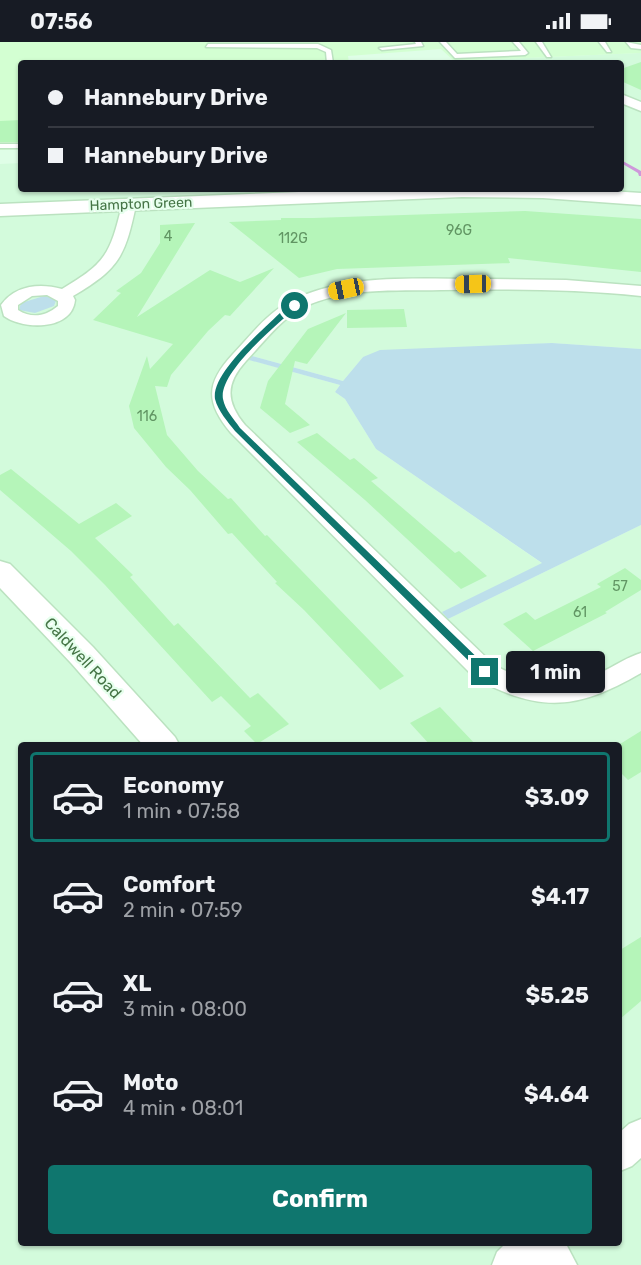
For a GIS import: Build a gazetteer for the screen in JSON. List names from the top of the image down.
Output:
{
  "streets": {
    "street": ["Hampton Green", "Caldwell Road"]
  },
  "house_numbers": [
    "96G",
    "4",
    "112G",
    "116",
    "57",
    "61"
  ],
  "page": {
    "status": "07:56",
    "banner": ["Hannebury Drive", "Hannebury Drive"],
    "bubble": "1 min",
    "list": [
      {
        "name": "Economy",
        "note": "1 min · 07:58",
        "value": "$3.09"
      },
      {
        "name": "Comfort",
        "note": "2 min · 07:59",
        "value": "$4.17"
      },
      {
        "name": "XL",
        "note": "3 min · 08:00",
        "value": "$5.25"
      },
      {
        "name": "Moto",
        "note": "4 min · 08:01",
        "value": "$4.64"
      }
    ],
    "buttons": "Confirm"
  }
}
